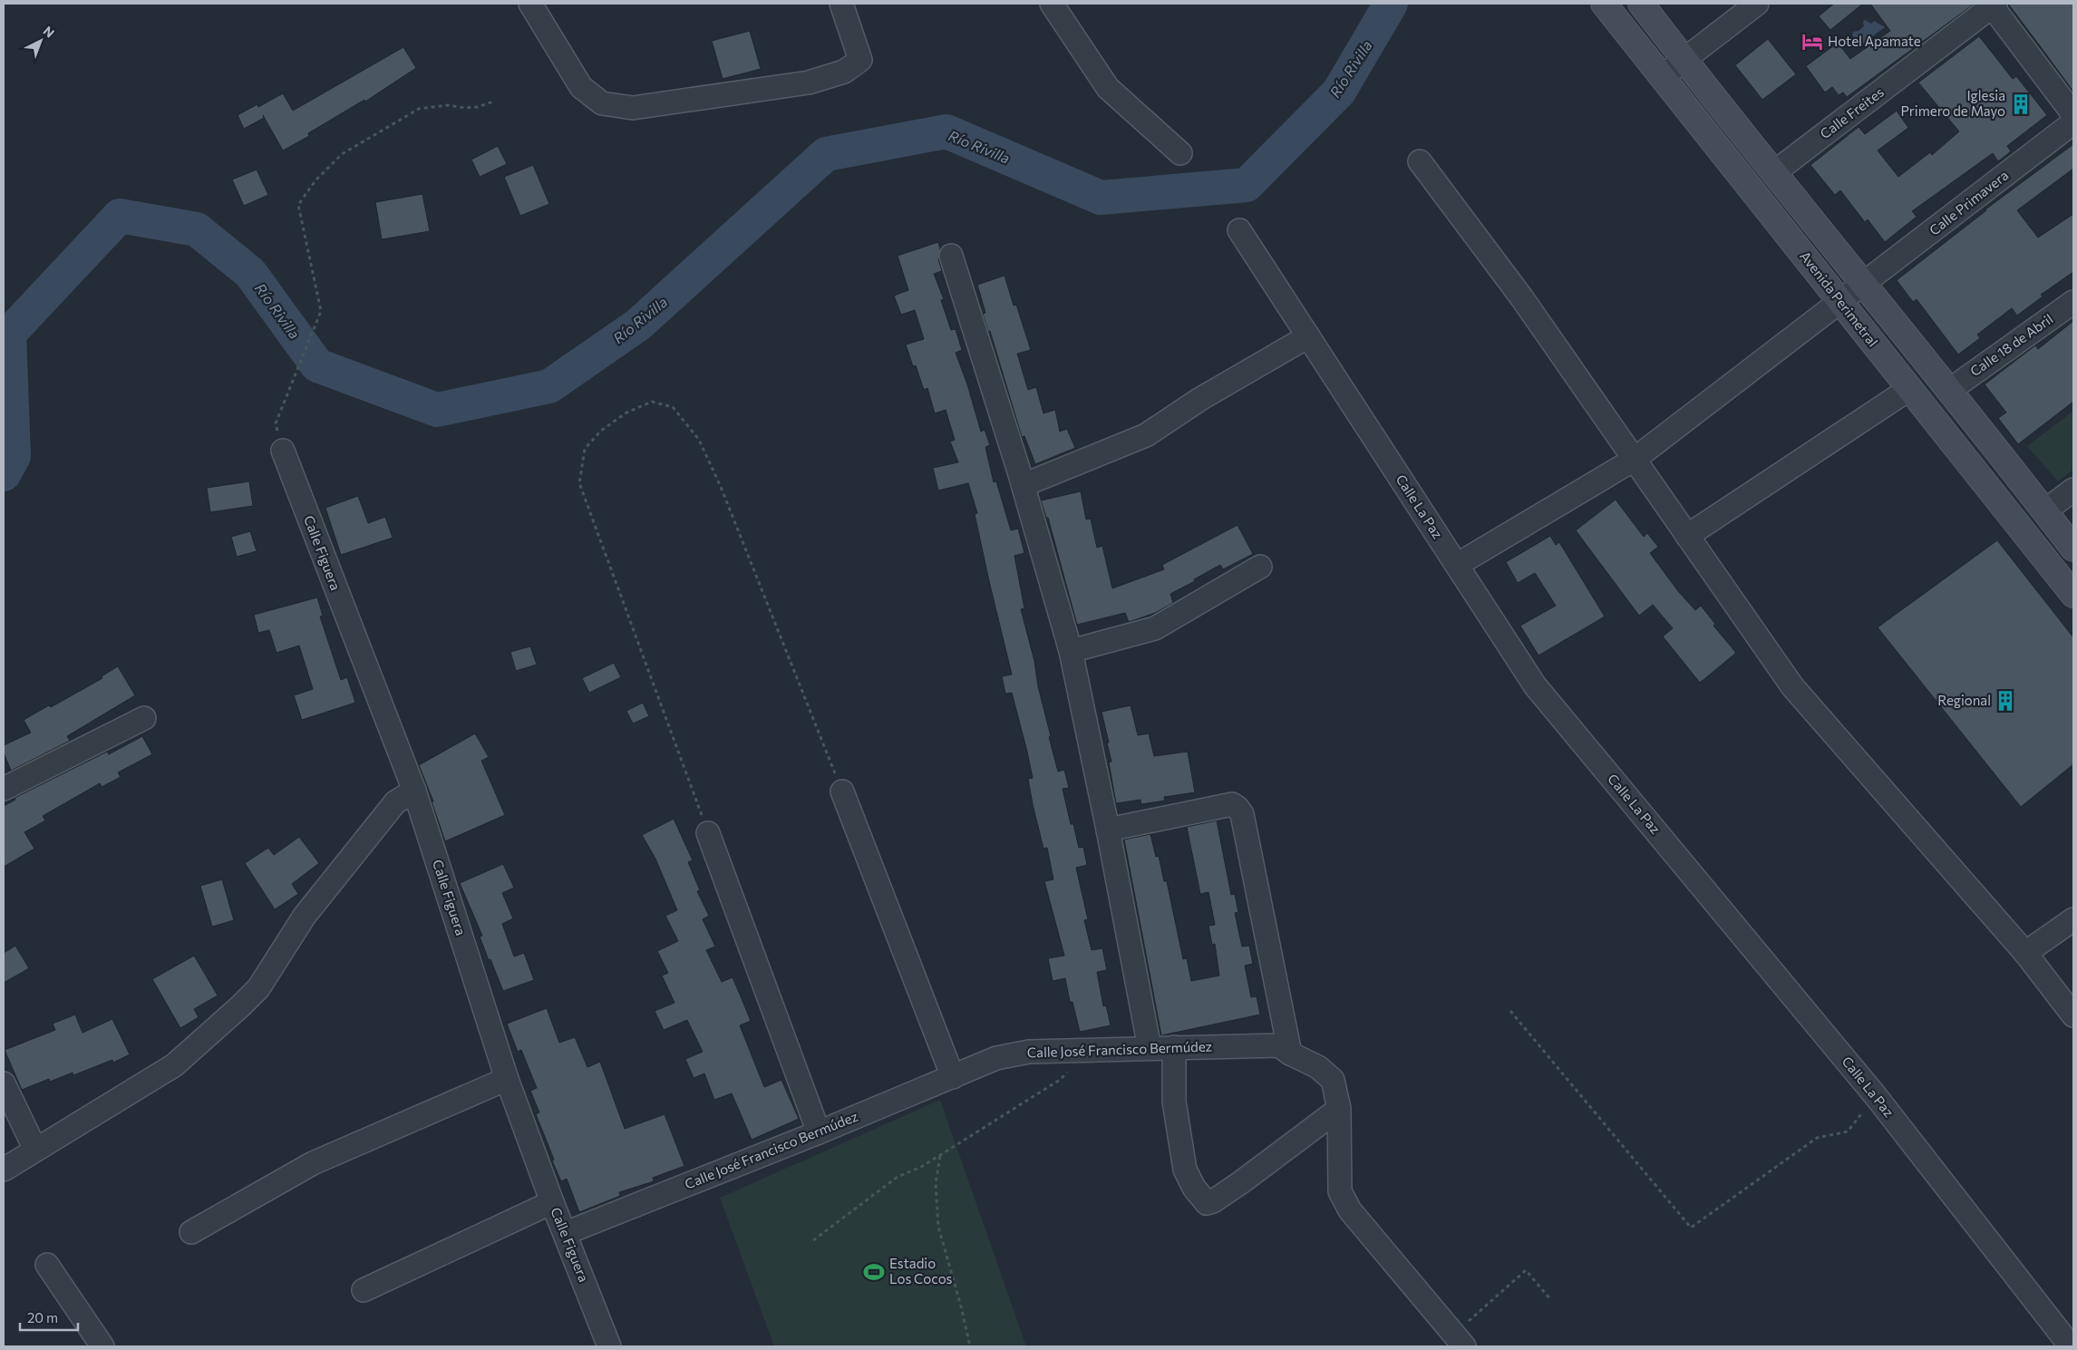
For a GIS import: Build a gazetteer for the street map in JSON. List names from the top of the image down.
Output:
{
  "streets": {
    "main road": ["Avenida Perimetral"],
    "street": [
      "Calle Freites",
      "Calle Primavera",
      "Calle 18 de Abril",
      "Calle La Paz",
      "Calle Figuera",
      "Calle José Francisco Bermúdez"
    ]
  },
  "crossings": [
    ["Calle Freites", "Avenida Perimetral"],
    ["Calle Primavera", "Avenida Perimetral"],
    ["Calle Primavera", "Calle La Paz"],
    ["Avenida Perimetral", "Calle 18 de Abril"],
    ["Calle Figuera", "Calle José Francisco Bermúdez"]
  ],
  "water": ["Río Rivilla"],
  "places": {
    "hotel": ["Hotel Apamate"],
    "building": ["Iglesia Primero de Mayo", "Regional"],
    "sports": ["Estadio Los Cocos"]
  },
  "scale_bar": "20 m",
  "north": "top right"
}
